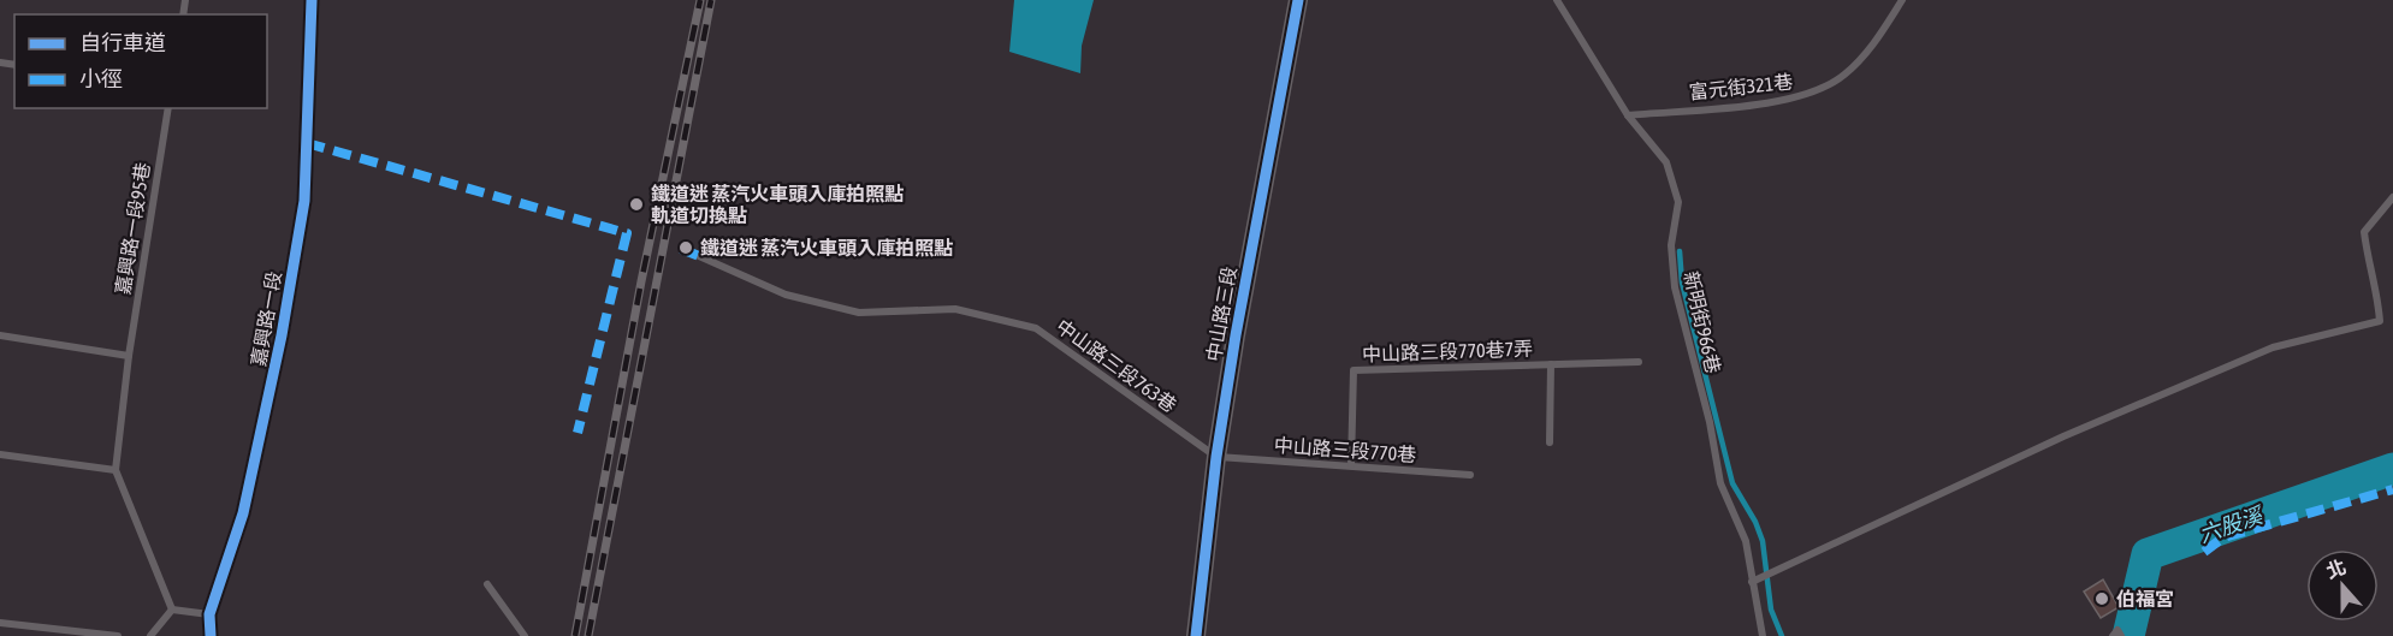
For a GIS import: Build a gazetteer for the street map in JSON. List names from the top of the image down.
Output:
{
  "streets": {
    "street": ["中山路三段", "嘉興路一段"],
    "lane": [
      "富元街321巷",
      "嘉興路一段95巷",
      "新明街966巷",
      "中山路三段770巷7弄",
      "中山路三段763巷",
      "中山路三段770巷"
    ]
  },
  "crossings": [
    ["富元街321巷", "新明街966巷"],
    ["中山路三段", "中山路三段763巷"],
    ["中山路三段", "中山路三段770巷"],
    ["中山路三段770巷7弄", "中山路三段770巷"],
    ["中山路三段763巷", "中山路三段770巷"]
  ],
  "water": ["六股溪"],
  "places": ["鐵道迷 蒸汽火車頭入庫拍照點 軌道切換點", "鐵道迷 蒸汽火車頭入庫拍照點", "伯福宮"],
  "legend": ["自行車道", "小徑"],
  "north": "top"
}
